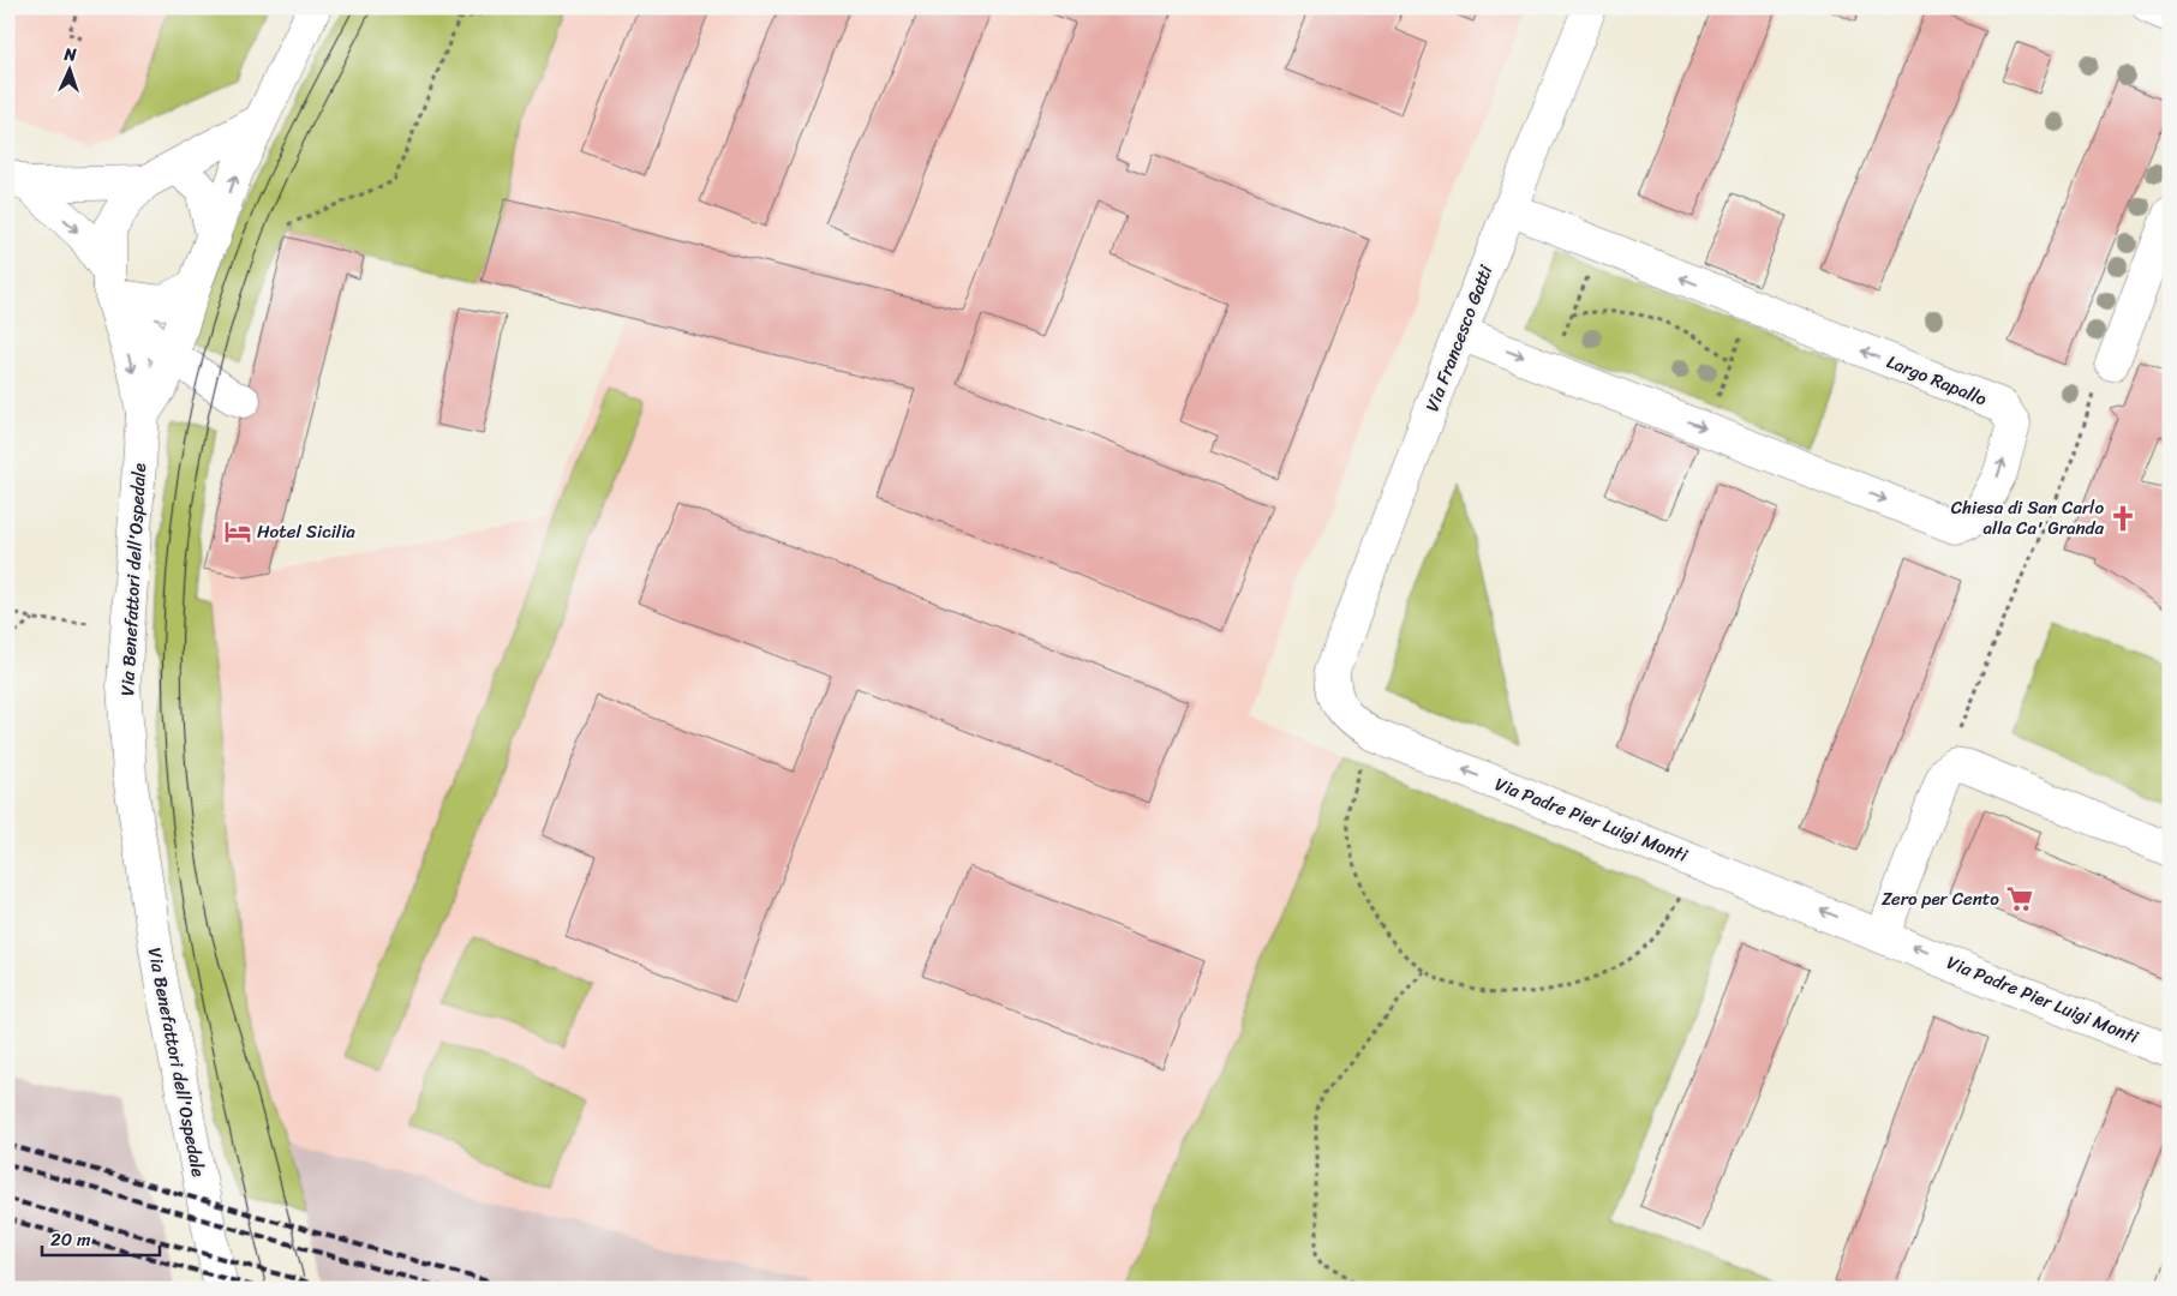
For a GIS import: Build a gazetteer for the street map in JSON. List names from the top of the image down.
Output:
{
  "streets": {
    "street": [
      "Via Francesco Gatti",
      "Largo Rapallo",
      "Via Benefattori dell'Ospedale",
      "Via Padre Pier Luigi Monti"
    ]
  },
  "crossings": [
    ["Via Francesco Gatti", "Largo Rapallo"],
    ["Via Francesco Gatti", "Via Padre Pier Luigi Monti"]
  ],
  "one_way": ["Via Padre Pier Luigi Monti"],
  "places": {
    "church": ["Chiesa di San Carlo alla Ca' Granda"],
    "hotel": ["Hotel Sicilia"],
    "supermarket": ["Zero per Cento"]
  },
  "scale_bar": "20 m",
  "north": "top"
}
